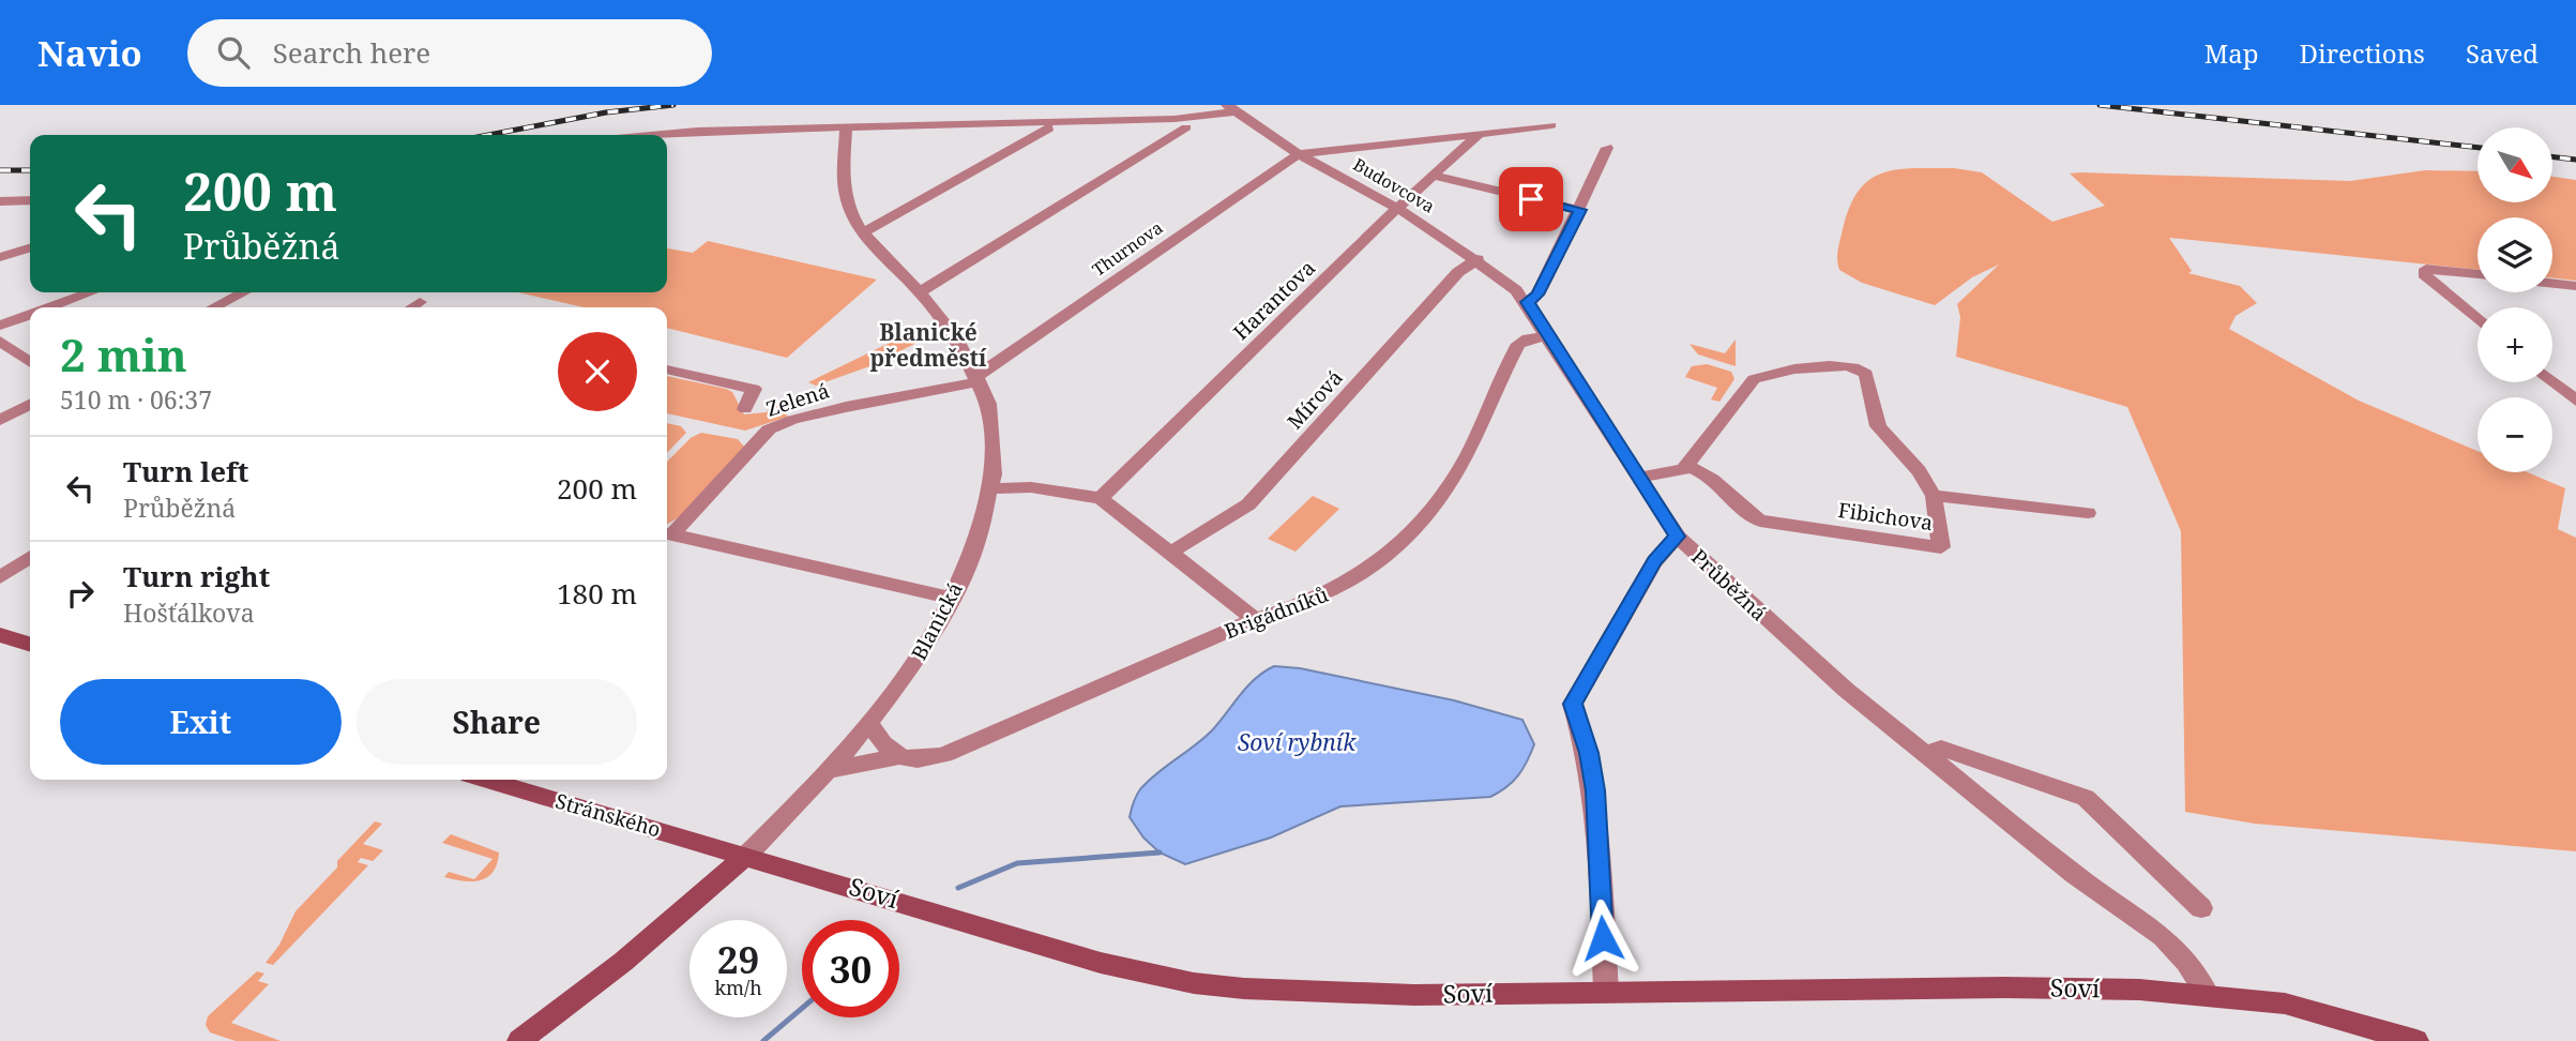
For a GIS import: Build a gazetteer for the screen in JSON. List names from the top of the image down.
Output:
{
  "streets": {
    "main road": ["Blanická", "Stránského", "Soví"],
    "street": [
      "Budovcova",
      "Thurnova",
      "Harantova",
      "Zelená",
      "Mírová",
      "Fibichova",
      "Průběžná",
      "Brigádníků"
    ]
  },
  "crossings": [
    ["Budovcova", "Thurnova"],
    ["Budovcova", "Harantova"],
    ["Budovcova", "Mírová"],
    ["Budovcova", "Průběžná"],
    ["Thurnova", "Zelená"],
    ["Thurnova", "Blanická"],
    ["Zelená", "Blanická"],
    ["Průběžná", "Brigádníků"],
    ["Průběžná", "Soví"],
    ["Brigádníků", "Blanická"],
    ["Blanická", "Stránského"],
    ["Blanická", "Soví"],
    ["Stránského", "Soví"]
  ],
  "districts": ["Blanické předměstí"],
  "water": ["Soví rybník"],
  "north": "bottom right",
  "page": {
    "header": "Navio",
    "search": "Search here",
    "nav": ["Map", "Directions", "Saved"],
    "map_buttons": ["+", "−"],
    "turn": ["200 m", "Průběžná"],
    "heading": ["2 min", "510 m · 06:37"],
    "list": [
      {
        "name": "Turn left",
        "note": "Průběžná",
        "value": "200 m"
      },
      {
        "name": "Turn right",
        "note": "Hošťálkova",
        "value": "180 m"
      }
    ],
    "buttons": ["Exit", "Share"],
    "speed": "29 km/h",
    "limit": "30"
  }
}
